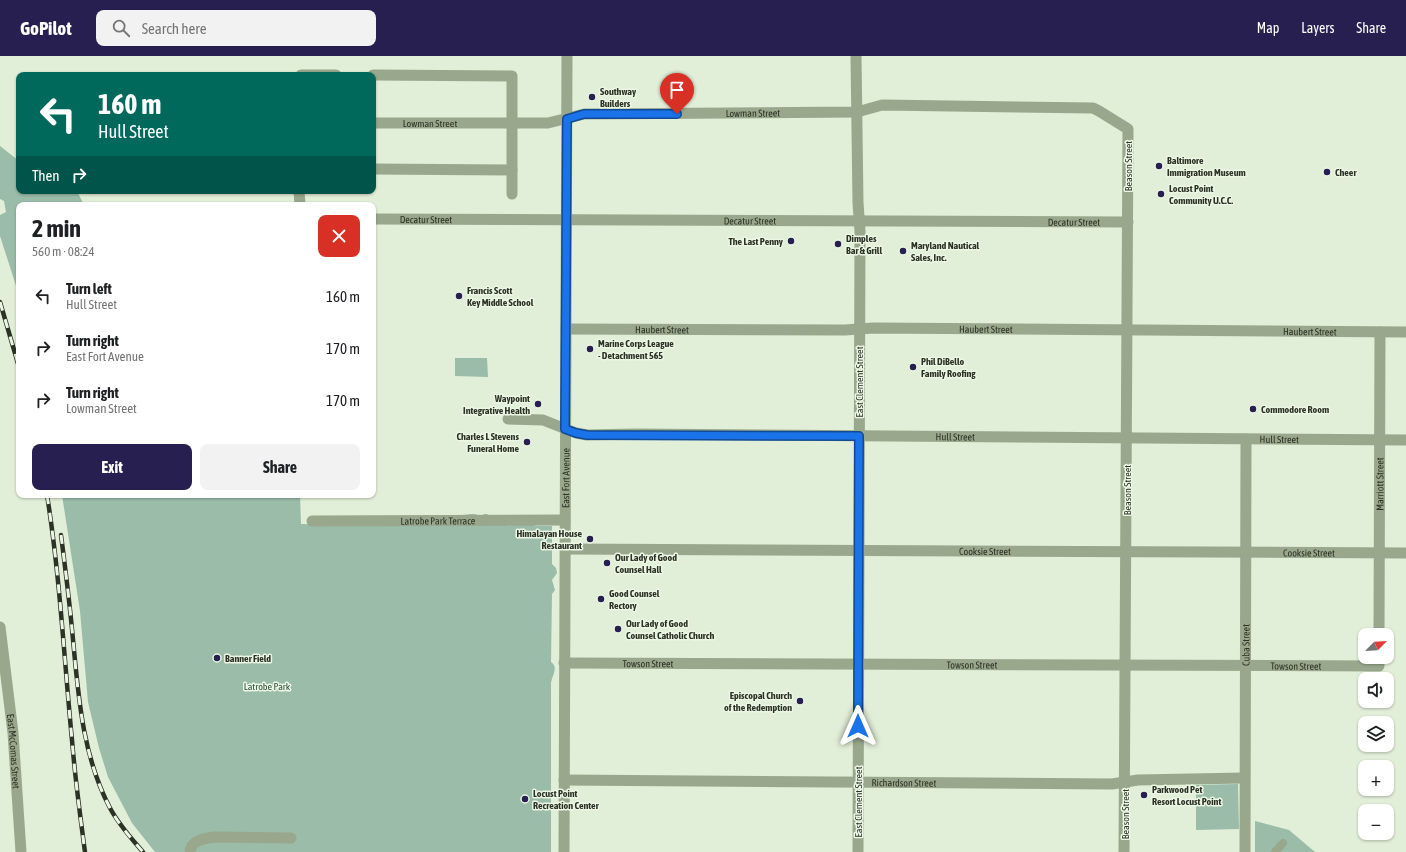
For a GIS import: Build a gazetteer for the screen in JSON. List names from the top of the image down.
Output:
{
  "streets": {
    "street": [
      "Lowman Street",
      "Beason Street",
      "Decatur Street",
      "Haubert Street",
      "East Clement Street",
      "Hull Street",
      "East Fort Avenue",
      "Marriott Street",
      "Latrobe Park Terrace",
      "Cooksie Street",
      "Cuba Street",
      "Towson Street",
      "East McComas Street",
      "Richardson Street"
    ]
  },
  "crossings": [
    ["Lowman Street", "Beason Street"],
    ["Lowman Street", "East Clement Street"],
    ["Lowman Street", "East Fort Avenue"],
    ["Beason Street", "Decatur Street"],
    ["Beason Street", "Haubert Street"],
    ["Beason Street", "Hull Street"],
    ["Beason Street", "Cooksie Street"],
    ["Beason Street", "Towson Street"],
    ["Beason Street", "Richardson Street"],
    ["Decatur Street", "East Clement Street"],
    ["Decatur Street", "East Fort Avenue"],
    ["Haubert Street", "East Clement Street"],
    ["Haubert Street", "East Fort Avenue"],
    ["Haubert Street", "Marriott Street"],
    ["East Clement Street", "Hull Street"],
    ["East Clement Street", "Cooksie Street"],
    ["East Clement Street", "Towson Street"],
    ["East Clement Street", "Richardson Street"],
    ["Hull Street", "East Fort Avenue"],
    ["Hull Street", "Marriott Street"],
    ["Hull Street", "Cuba Street"],
    ["East Fort Avenue", "Latrobe Park Terrace"],
    ["East Fort Avenue", "Cooksie Street"],
    ["East Fort Avenue", "Towson Street"],
    ["East Fort Avenue", "Richardson Street"],
    ["Marriott Street", "Cooksie Street"],
    ["Cooksie Street", "Cuba Street"],
    ["Cuba Street", "Towson Street"],
    ["Cuba Street", "Richardson Street"]
  ],
  "parks": ["Latrobe Park"],
  "places": [
    "Southway Builders",
    "Baltimore Immigration Museum",
    "Cheer",
    "Locust Point Community U.C.C.",
    "The Last Penny",
    "Dimples Bar & Grill",
    "Maryland Nautical Sales, Inc.",
    "Francis Scott Key Middle School",
    "Marine Corps League - Detachment 565",
    "Phil DiBello Family Roofing",
    "Waypoint Integrative Health",
    "Commodore Room",
    "Charles L Stevens Funeral Home",
    "Himalayan House Restaurant",
    "Our Lady of Good Counsel Hall",
    "Good Counsel Rectory",
    "Our Lady of Good Counsel Catholic Church",
    "Banner Field",
    "Episcopal Church of the Redemption",
    "Parkwood Pet Resort Locust Point",
    "Locust Point Recreation Center"
  ],
  "north": "top right",
  "page": {
    "header": "GoPilot",
    "search": "Search here",
    "nav": ["Map", "Layers", "Share"],
    "turn": ["160 m", "Hull Street"],
    "then": "Then",
    "heading": ["2 min", "560 m · 08:24"],
    "list": [
      {
        "name": "Turn left",
        "note": "Hull Street",
        "value": "160 m"
      },
      {
        "name": "Turn right",
        "note": "East Fort Avenue",
        "value": "170 m"
      },
      {
        "name": "Turn right",
        "note": "Lowman Street",
        "value": "170 m"
      }
    ],
    "buttons": ["Exit", "Share"],
    "map_buttons": ["+", "−"]
  }
}
